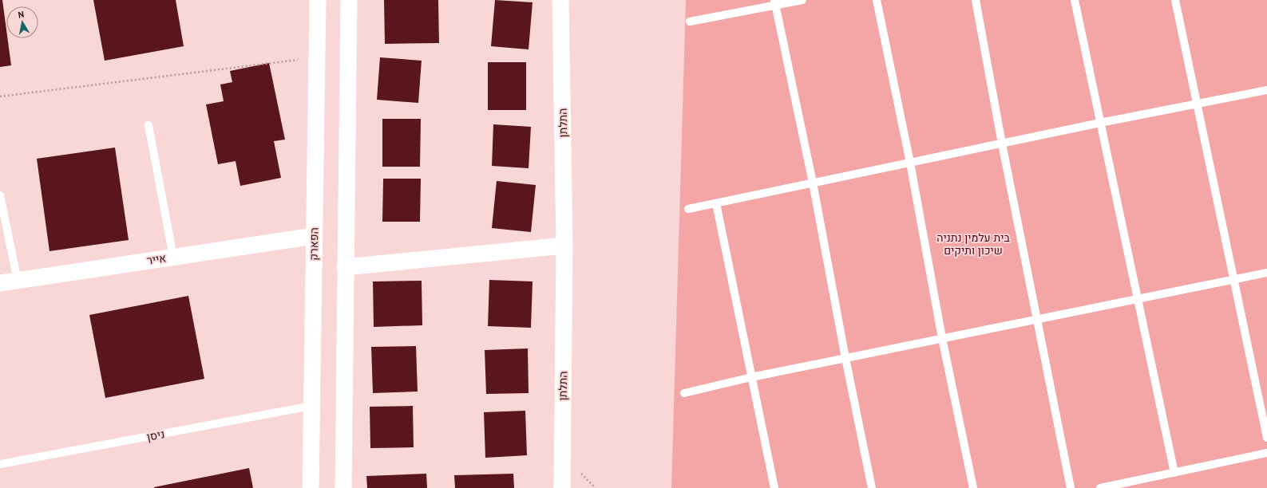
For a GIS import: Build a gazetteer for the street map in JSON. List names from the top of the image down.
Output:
{
  "streets": {
    "street": ["התלתן", "הפארק", "אייר"],
    "lane": ["ניסן"]
  },
  "crossings": [
    ["הפארק", "אייר"],
    ["הפארק", "ניסן"]
  ],
  "parks": ["בית עלמין נתניה שיכון ותיקים"],
  "north": "top"
}
